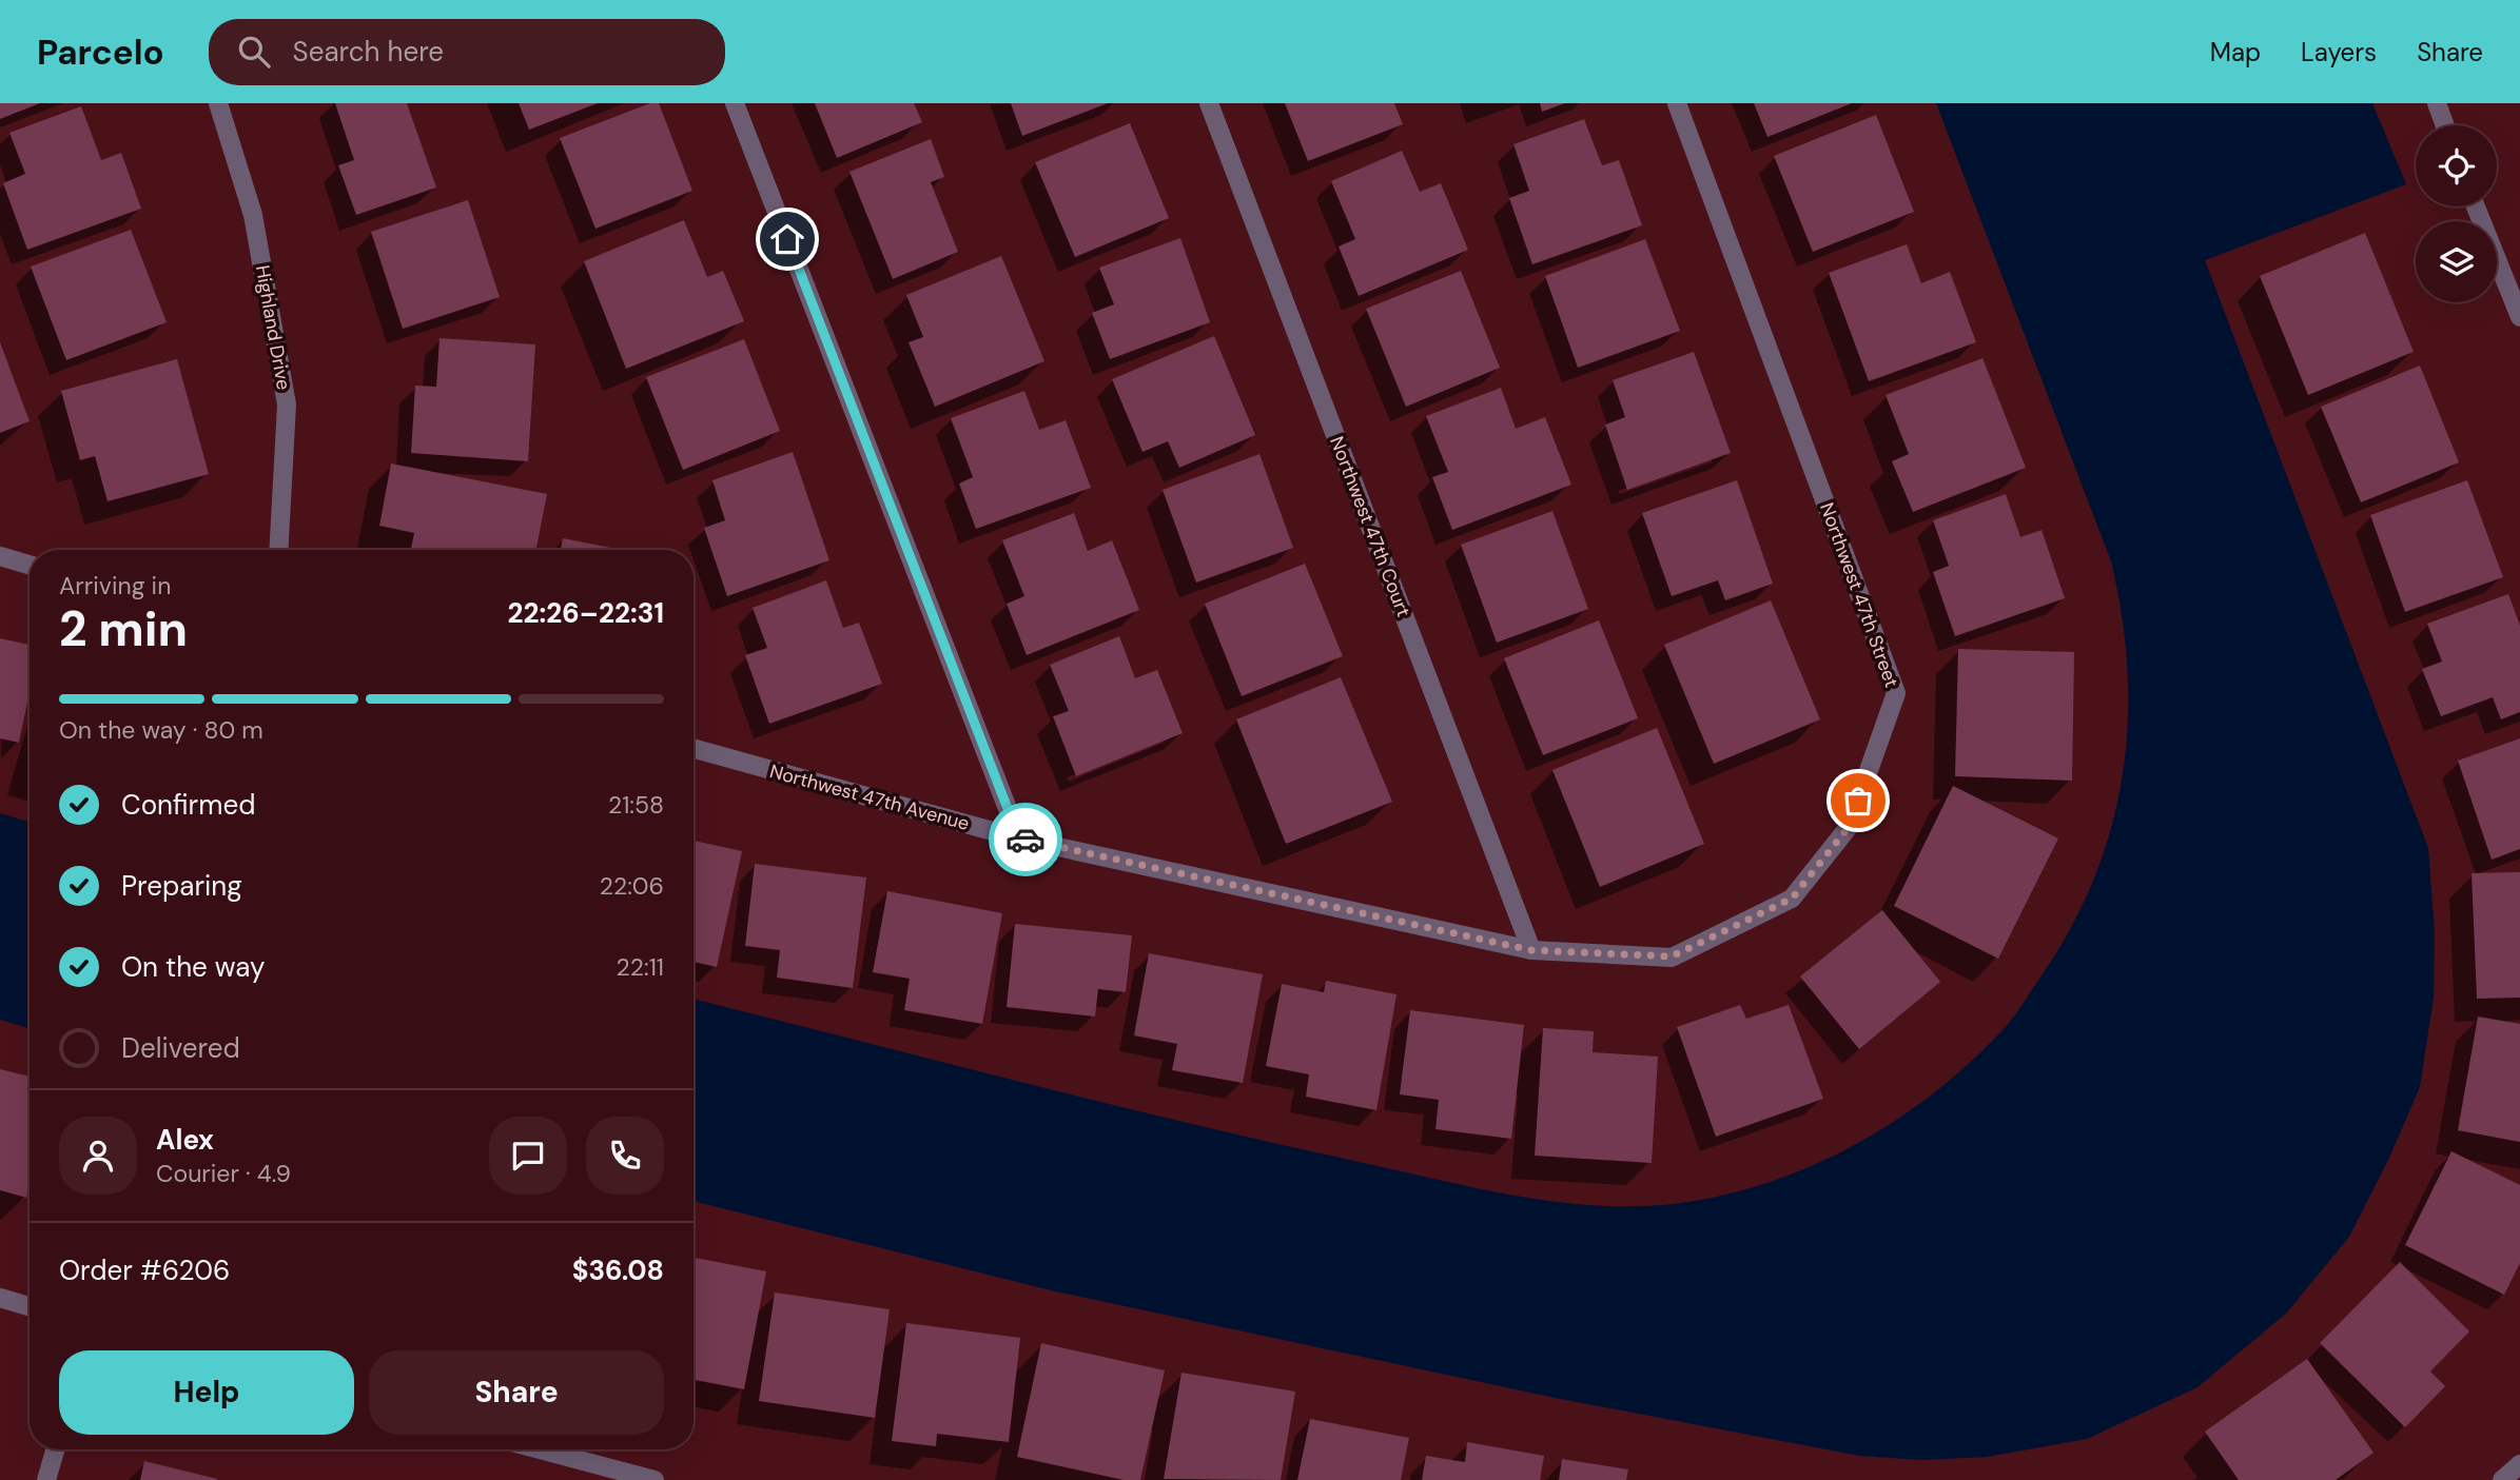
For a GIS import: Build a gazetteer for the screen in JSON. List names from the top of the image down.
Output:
{
  "streets": {
    "street": [
      "Highland Drive",
      "Northwest 47th Court",
      "Northwest 47th Street",
      "Northwest 47th Avenue"
    ]
  },
  "crossings": [
    ["Northwest 47th Court", "Northwest 47th Street"],
    ["Northwest 47th Court", "Northwest 47th Avenue"],
    ["Northwest 47th Street", "Northwest 47th Avenue"]
  ],
  "page": {
    "header": "Parcelo",
    "search": "Search here",
    "nav": ["Map", "Layers", "Share"],
    "heading": ["2 min", "Arriving in", "22:26–22:31"],
    "panel": [
      "Alex",
      "Courier · 4.9",
      "Order #6206",
      "$36.08"
    ],
    "bar": "On the way · 80 m",
    "list": [
      ["Confirmed", "21:58"],
      ["Preparing", "22:06"],
      ["On the way", "22:11"],
      "Delivered"
    ],
    "buttons": ["Help", "Share"]
  }
}
